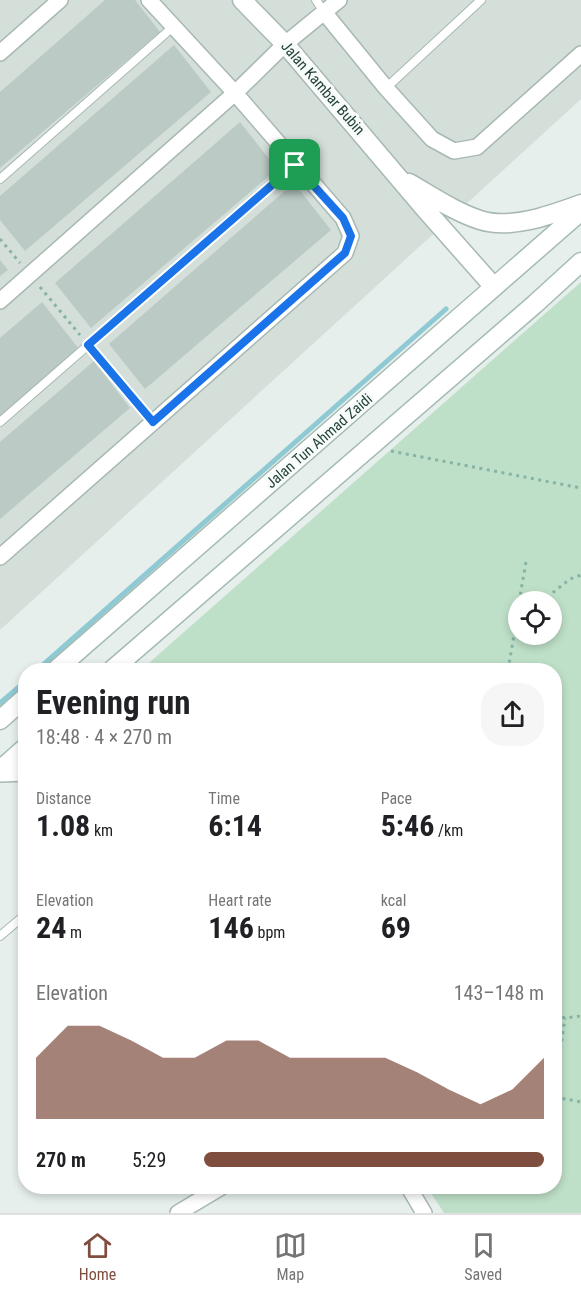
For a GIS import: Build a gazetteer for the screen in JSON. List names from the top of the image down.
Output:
{
  "streets": {
    "main road": ["Jalan Kambar Bubin", "Jalan Tun Ahmad Zaidi"]
  },
  "crossings": [
    ["Jalan Kambar Bubin", "Jalan Tun Ahmad Zaidi"]
  ],
  "page": {
    "heading": ["Evening run", "18:48 · 4 × 270 m"],
    "stats": [
      ["Distance", "1.08 km"],
      ["Time", "6:14"],
      ["Pace", "5:46 /km"],
      ["Elevation", "24 m"],
      ["Heart rate", "146 bpm"],
      ["kcal", "69"]
    ],
    "chart": ["Elevation", "143–148 m"],
    "list": [
      {
        "name": "270 m",
        "note": "5:29"
      }
    ],
    "tabs": ["Home", "Map", "Saved"]
  }
}
